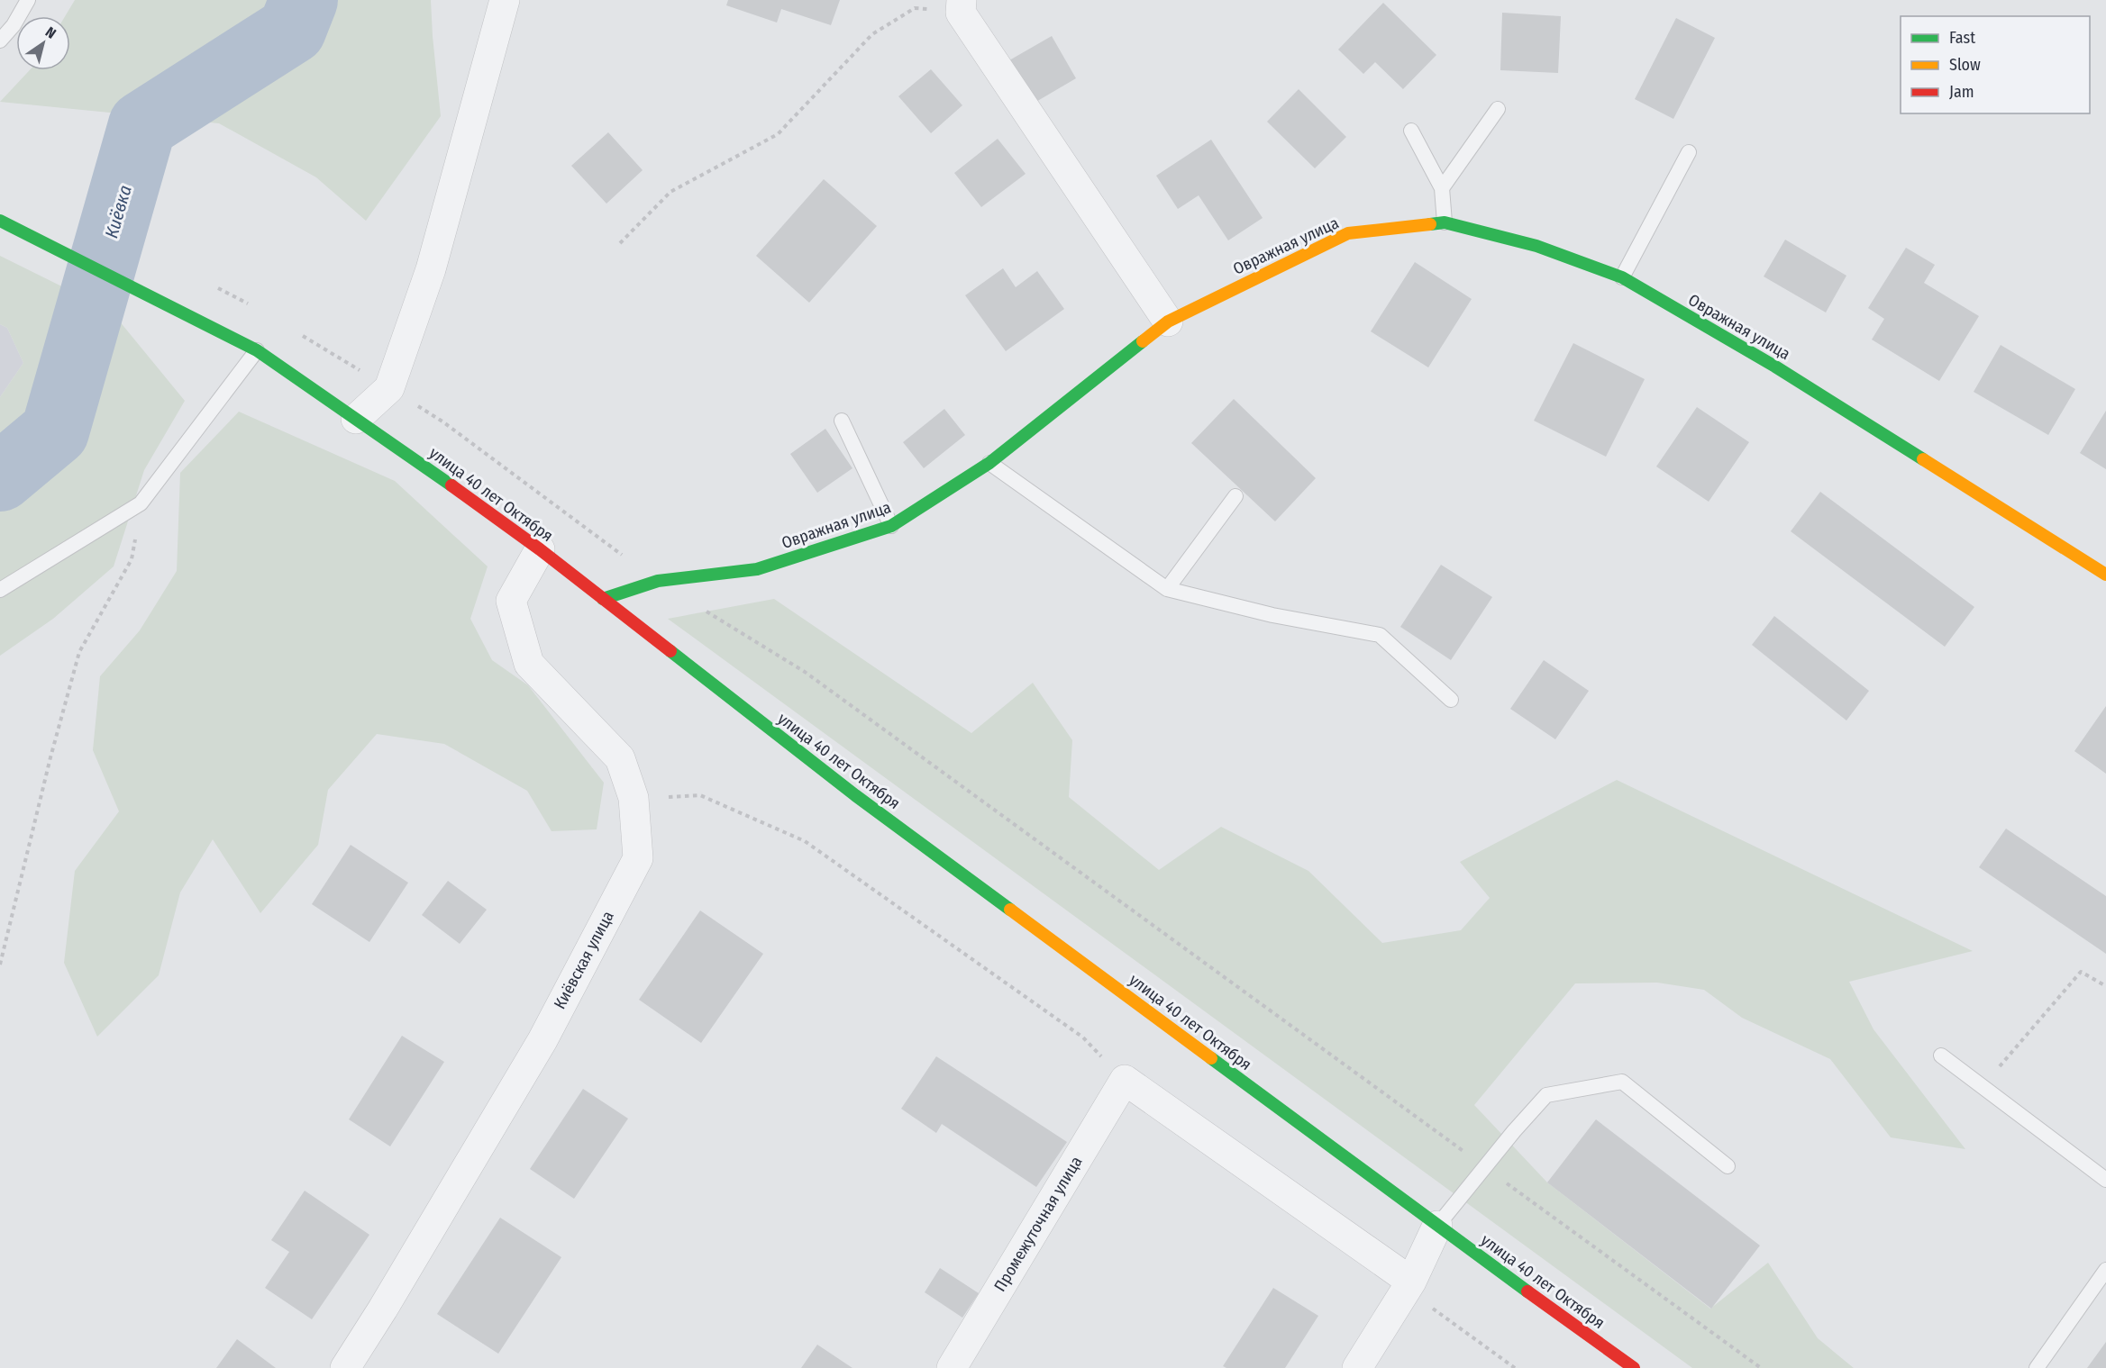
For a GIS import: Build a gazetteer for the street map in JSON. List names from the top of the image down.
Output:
{
  "streets": {
    "main road": ["Овражная улица", "улица 40 лет Октября"],
    "street": ["Киёвская улица", "Промежуточная улица"]
  },
  "crossings": [
    ["Овражная улица", "улица 40 лет Октября"],
    ["улица 40 лет Октября", "Киёвская улица"]
  ],
  "water": ["Киёвка"],
  "legend": ["Fast", "Slow", "Jam"],
  "north": "top right"
}
